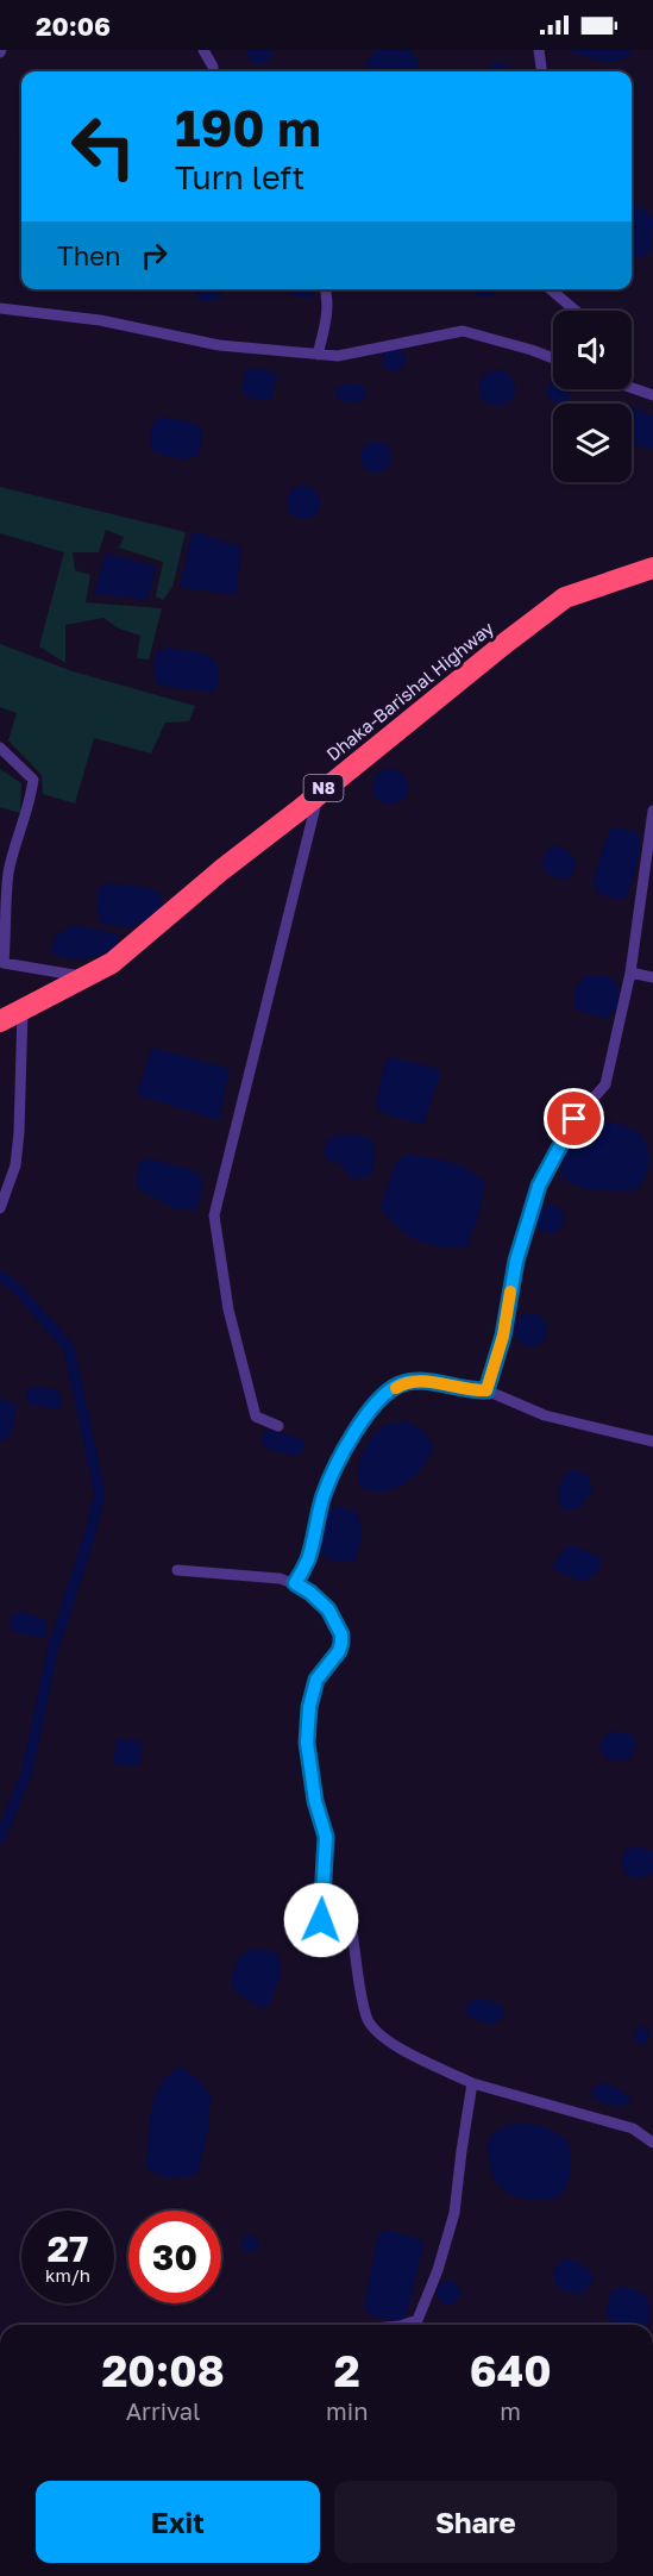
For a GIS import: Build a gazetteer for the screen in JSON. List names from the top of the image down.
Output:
{
  "streets": {
    "highway": ["Dhaka-Barishal Highway", "N8"]
  },
  "page": {
    "status": "20:06",
    "turn": ["190 m", "Turn left"],
    "then": "Then",
    "speed": "27 km/h",
    "limit": "30",
    "eta": [
      "20:08",
      "Arrival",
      "2",
      "min",
      "640",
      "m"
    ],
    "buttons": ["Exit", "Share"]
  }
}
